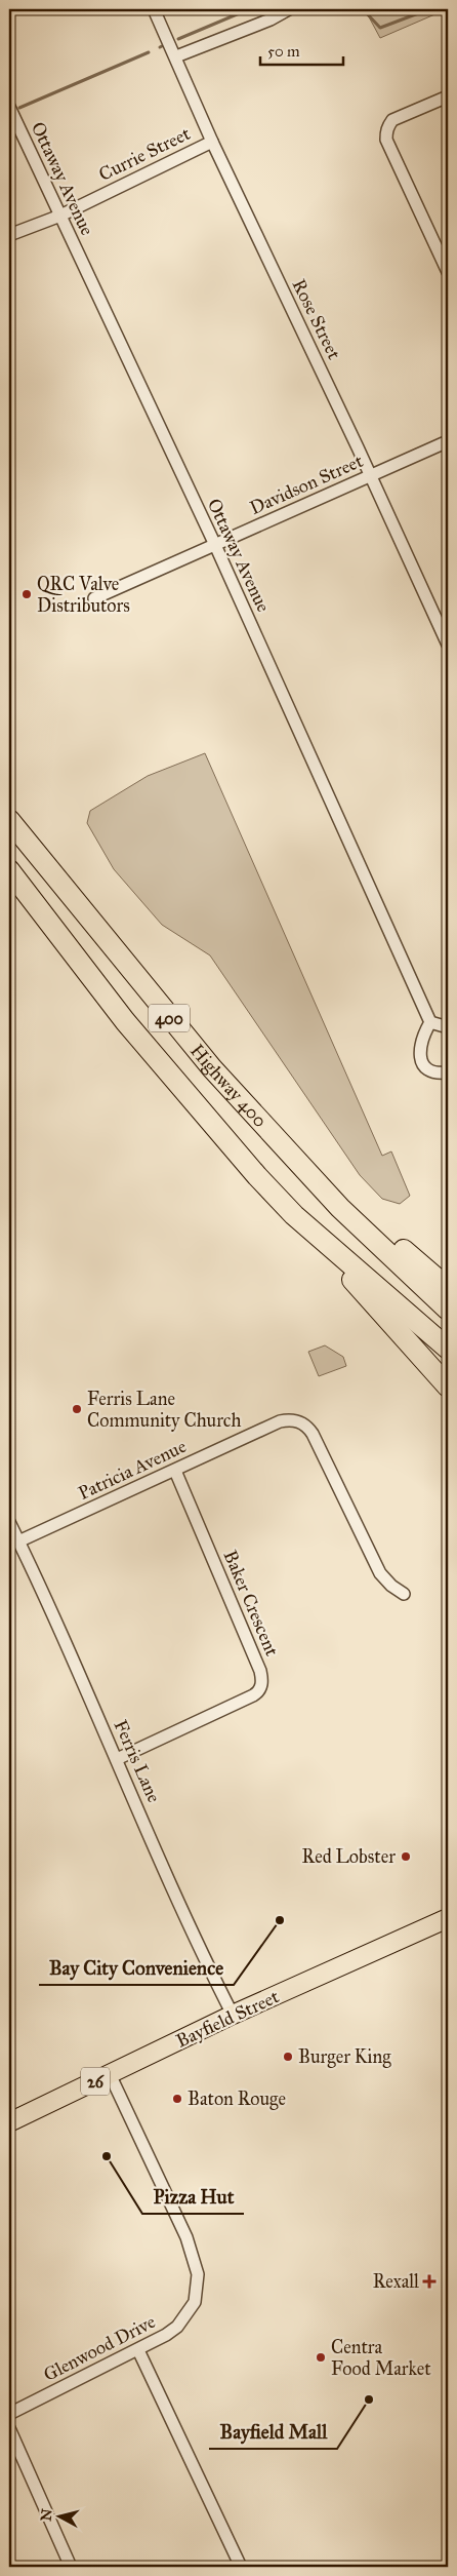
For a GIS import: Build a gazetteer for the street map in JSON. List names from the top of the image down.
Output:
{
  "streets": {
    "highway": ["400", "Highway 400"],
    "main road": ["Bayfield Street", "26"],
    "street": [
      "Currie Street",
      "Ottaway Avenue",
      "Rose Street",
      "Davidson Street",
      "Patricia Avenue",
      "Baker Crescent",
      "Ferris Lane",
      "Glenwood Drive"
    ]
  },
  "crossings": [
    ["Currie Street", "Ottaway Avenue"],
    ["Currie Street", "Rose Street"],
    ["Ottaway Avenue", "Davidson Street"],
    ["Rose Street", "Davidson Street"],
    ["Patricia Avenue", "Baker Crescent"],
    ["Patricia Avenue", "Ferris Lane"],
    ["Baker Crescent", "Ferris Lane"],
    ["Ferris Lane", "Bayfield Street"],
    ["Bayfield Street", "Glenwood Drive"]
  ],
  "places": {
    "other": [
      "QRC Valve Distributors",
      "Ferris Lane Community Church",
      "Red Lobster",
      "Bay City Convenience",
      "Burger King",
      "Baton Rouge",
      "Pizza Hut",
      "Centra Food Market",
      "Bayfield Mall"
    ],
    "health": ["Rexall"]
  },
  "scale_bar": "50 m",
  "north": "left"
}
